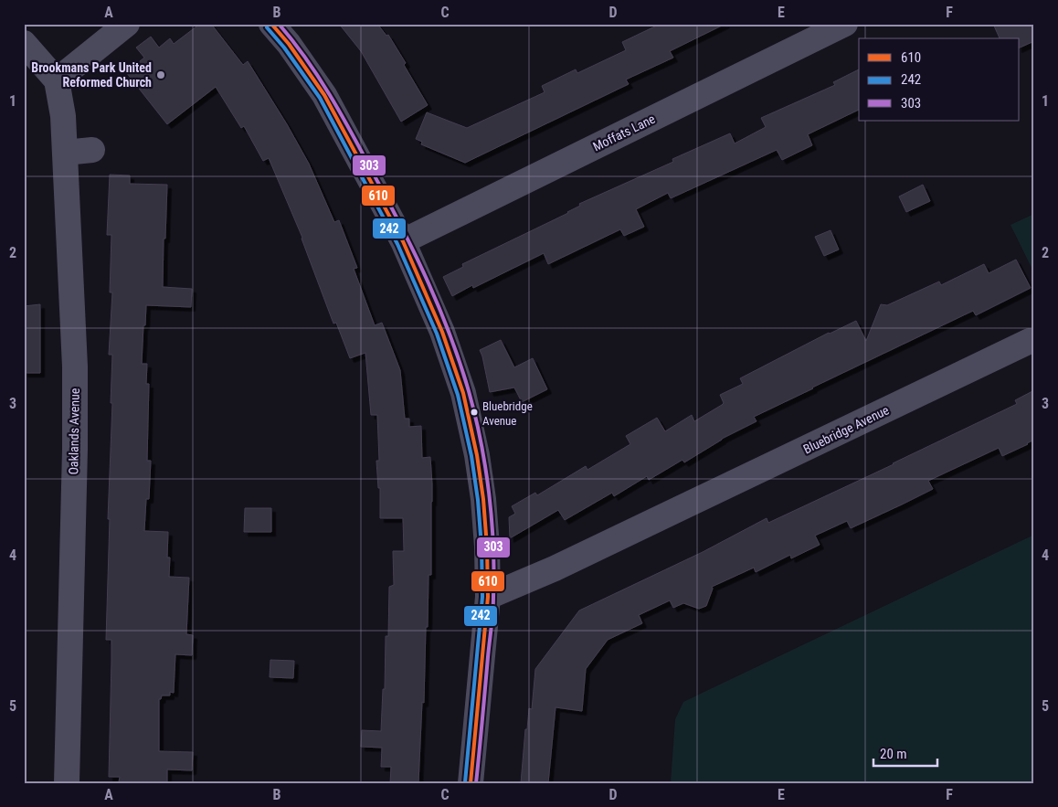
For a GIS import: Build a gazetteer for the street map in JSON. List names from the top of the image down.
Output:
{
  "streets": {
    "street": ["Moffats Lane", "Bluebridge Avenue", "Oaklands Avenue"]
  },
  "places": ["Brookmans Park United Reformed Church", "Bluebridge Avenue"],
  "lines": ["transit line 610", "transit line 303", "transit line 242"],
  "legend": ["610", "242", "303"],
  "scale_bar": "20 m",
  "grid": {
    "columns": [
      "A",
      "B",
      "C",
      "D",
      "E",
      "F"
    ],
    "rows": [
      "1",
      "2",
      "3",
      "4",
      "5"
    ]
  }
}
